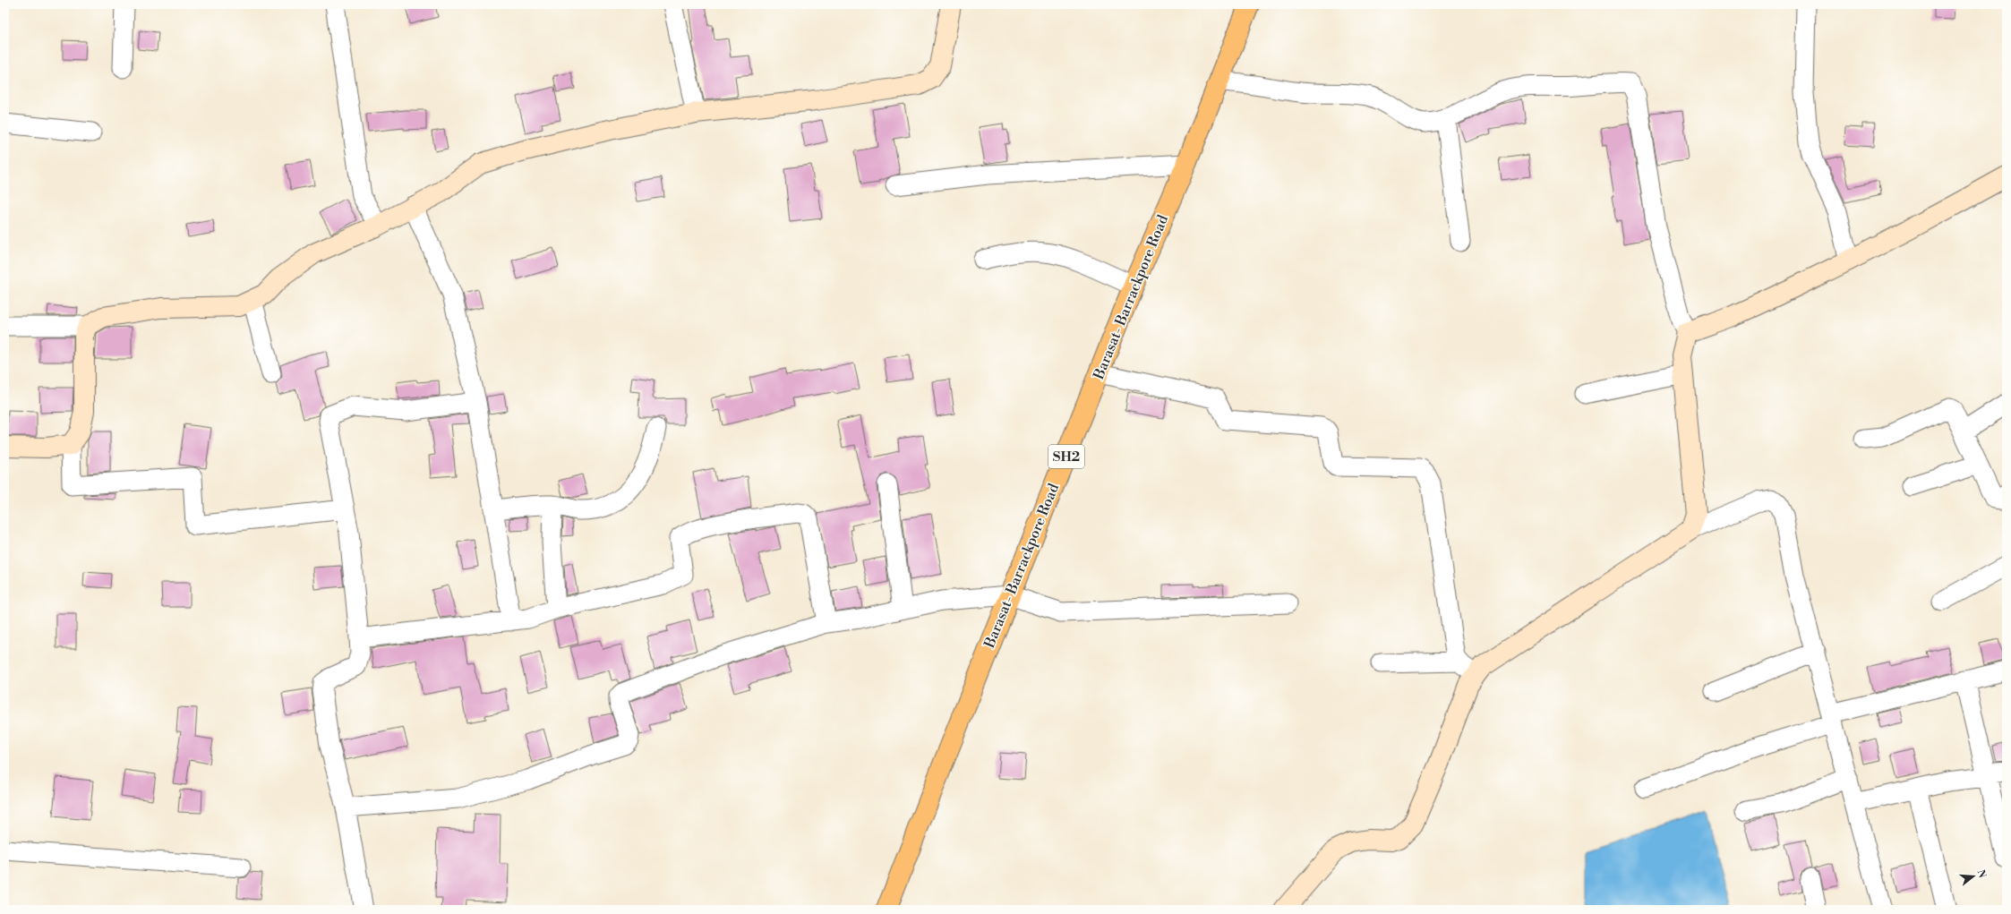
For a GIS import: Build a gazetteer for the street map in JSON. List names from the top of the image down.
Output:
{
  "streets": {
    "main road": ["Barasat- Barrackpore Road", "SH2"]
  },
  "north": "right"
}
